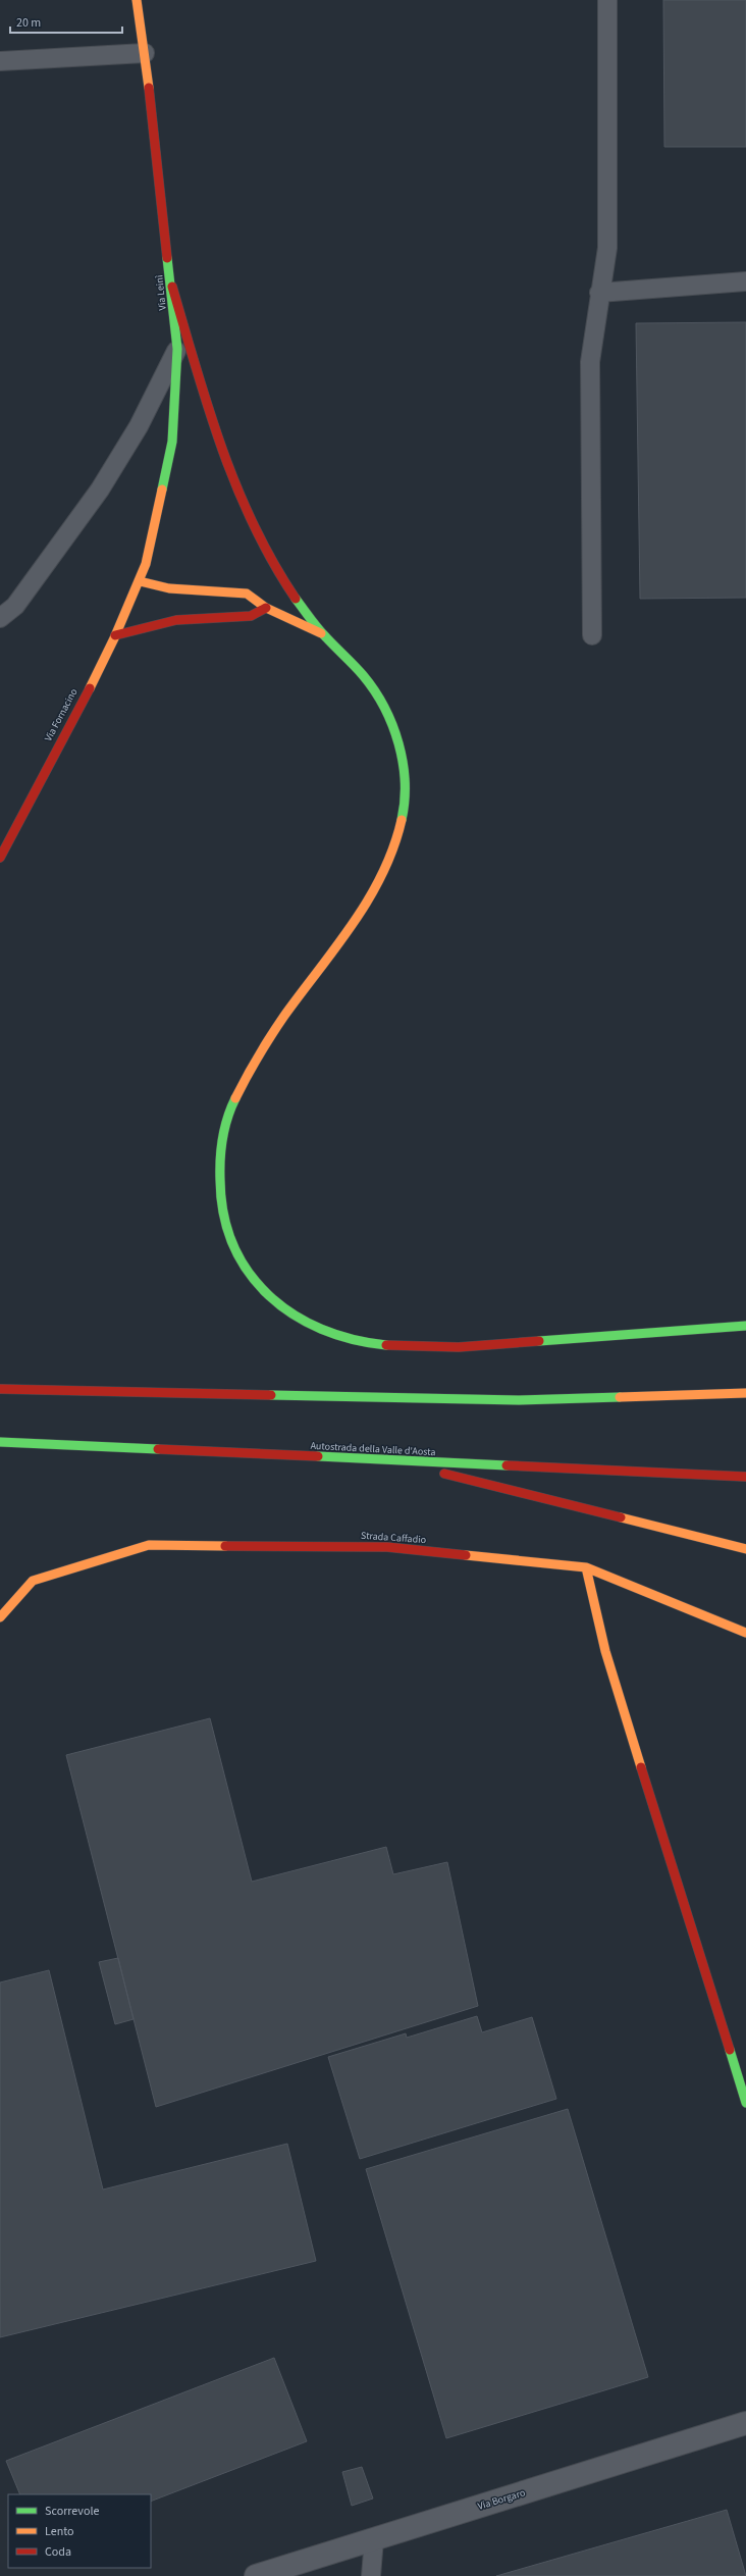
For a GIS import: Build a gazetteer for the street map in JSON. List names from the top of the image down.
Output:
{
  "streets": {
    "main road": [
      "Via Leinì",
      "Via Fornacino",
      "Autostrada della Valle d'Aosta",
      "Strada Caffadio"
    ],
    "street": ["Via Borgaro"]
  },
  "crossings": [
    ["Via Leinì", "Via Fornacino"]
  ],
  "legend": ["Scorrevole", "Lento", "Coda"],
  "scale_bar": "20 m"
}
